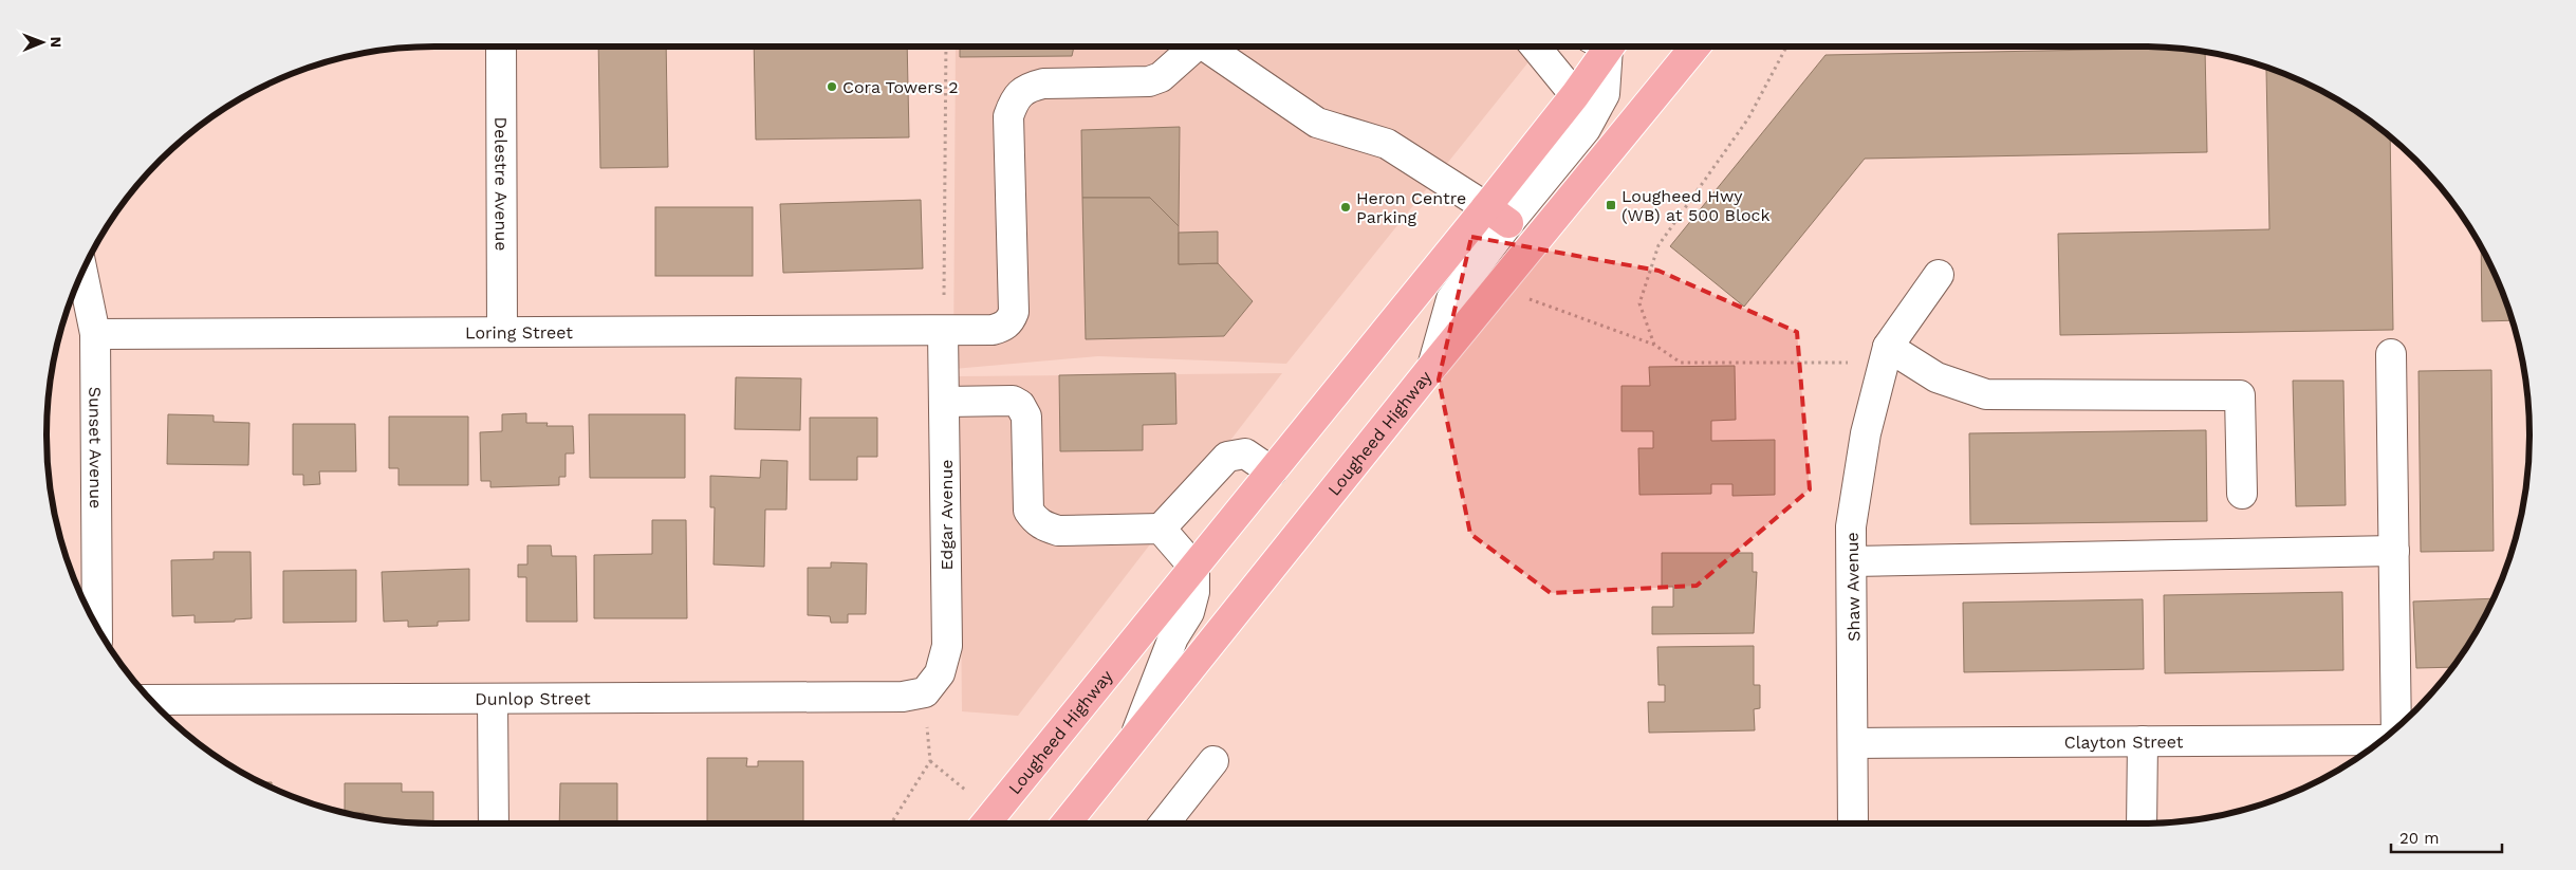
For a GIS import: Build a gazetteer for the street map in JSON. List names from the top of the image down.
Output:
{
  "streets": {
    "main road": ["Lougheed Highway"],
    "street": [
      "Delestre Avenue",
      "Loring Street",
      "Sunset Avenue",
      "Edgar Avenue",
      "Shaw Avenue",
      "Dunlop Street",
      "Clayton Street"
    ]
  },
  "crossings": [
    ["Delestre Avenue", "Loring Street"],
    ["Loring Street", "Lougheed Highway"],
    ["Loring Street", "Sunset Avenue"],
    ["Loring Street", "Edgar Avenue"],
    ["Edgar Avenue", "Dunlop Street"],
    ["Shaw Avenue", "Clayton Street"]
  ],
  "places": {
    "other": ["Cora Towers 2", "Heron Centre Parking"],
    "transit": ["Lougheed Hwy (WB) at 500 Block"]
  },
  "scale_bar": "20 m",
  "north": "right"
}
